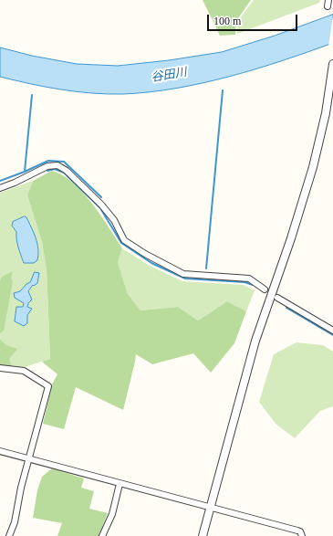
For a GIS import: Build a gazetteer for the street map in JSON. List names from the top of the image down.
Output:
{
  "water": ["谷田川"],
  "scale_bar": "100 m"
}
